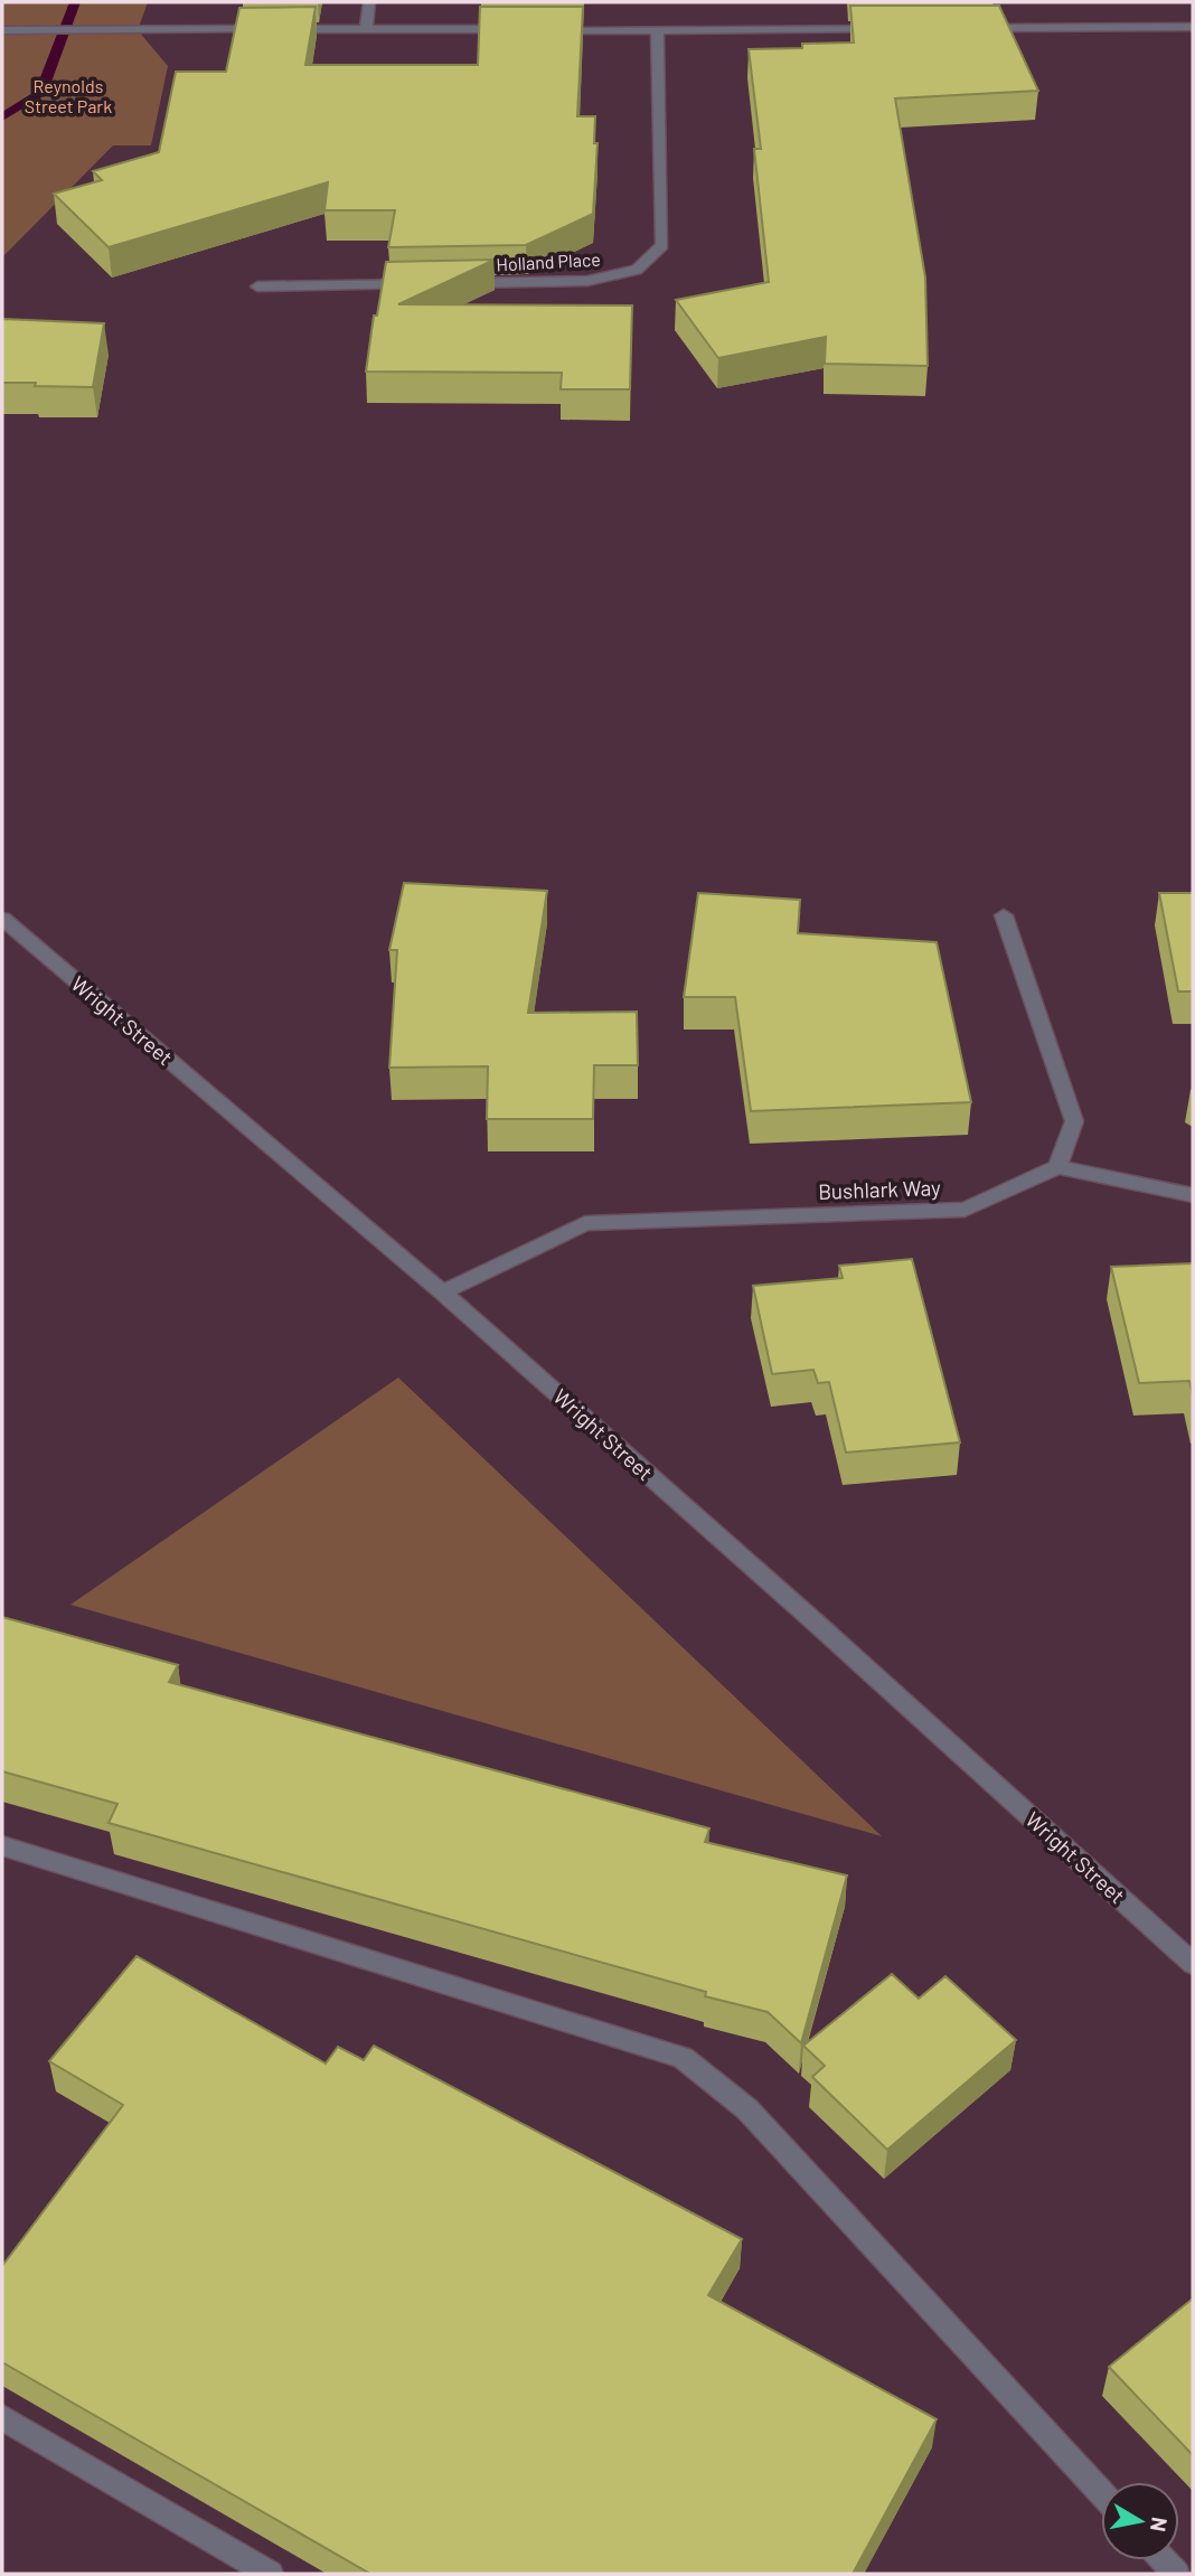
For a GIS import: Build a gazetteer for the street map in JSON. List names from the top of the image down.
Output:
{
  "streets": {
    "street": ["Holland Place", "Wright Street", "Bushlark Way"]
  },
  "crossings": [
    ["Wright Street", "Bushlark Way"]
  ],
  "parks": ["Reynolds Street Park"],
  "north": "right"
}
